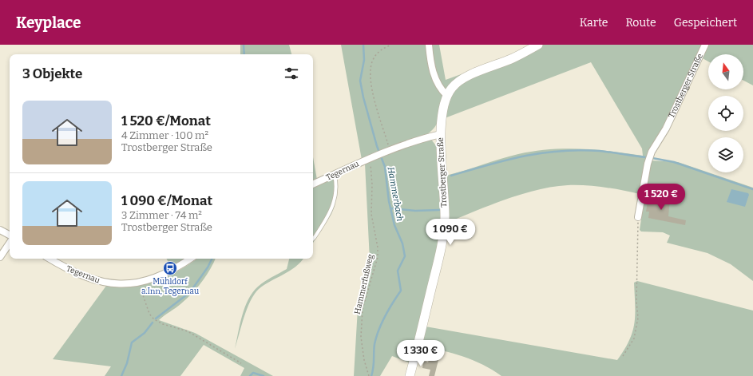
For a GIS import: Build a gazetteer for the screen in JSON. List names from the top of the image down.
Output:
{
  "streets": {
    "main road": ["Trostberger Straße"],
    "street": ["Tegernau"],
    "path": ["Hammerfußweg"]
  },
  "crossings": [
    ["Trostberger Straße", "Tegernau"],
    ["Tegernau", "Hammerfußweg"]
  ],
  "water": ["Hammerbach"],
  "places": {
    "bus stop": ["Mühldorf a.Inn, Tegernau"]
  },
  "north": "top",
  "page": {
    "header": "Keyplace",
    "nav": ["Karte", "Route", "Gespeichert"],
    "heading": "3 Objekte",
    "list": [
      {
        "name": "1 520 €/Monat",
        "note": "4 Zimmer · 100 m² · Trostberger Straße"
      },
      {
        "name": "1 090 €/Monat",
        "note": "3 Zimmer · 74 m² · Trostberger Straße"
      }
    ],
    "price": ["1 520 €", "1 090 €", "1 330 €"]
  }
}
